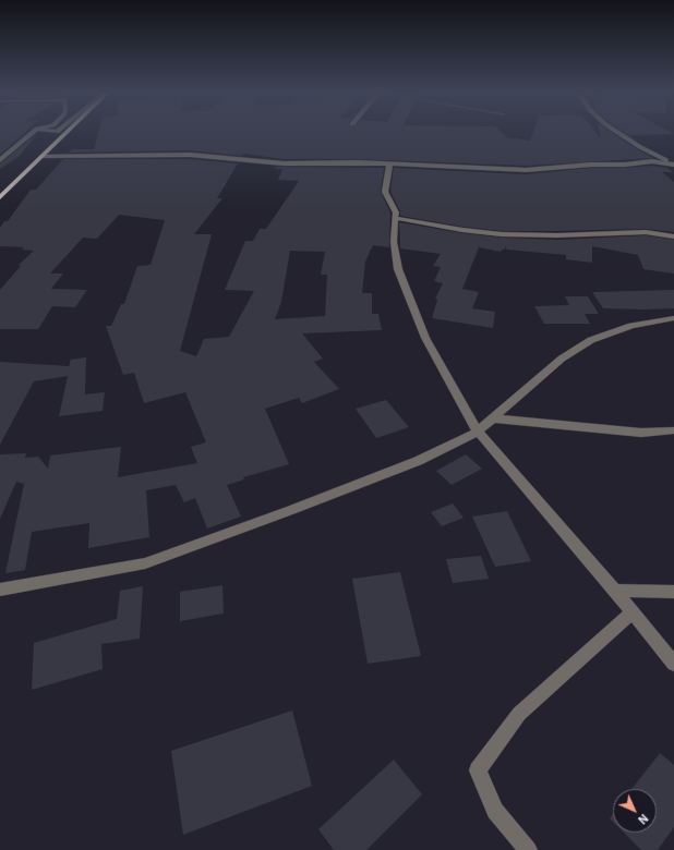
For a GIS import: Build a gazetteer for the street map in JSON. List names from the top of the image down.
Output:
{
  "north": "bottom right"
}
